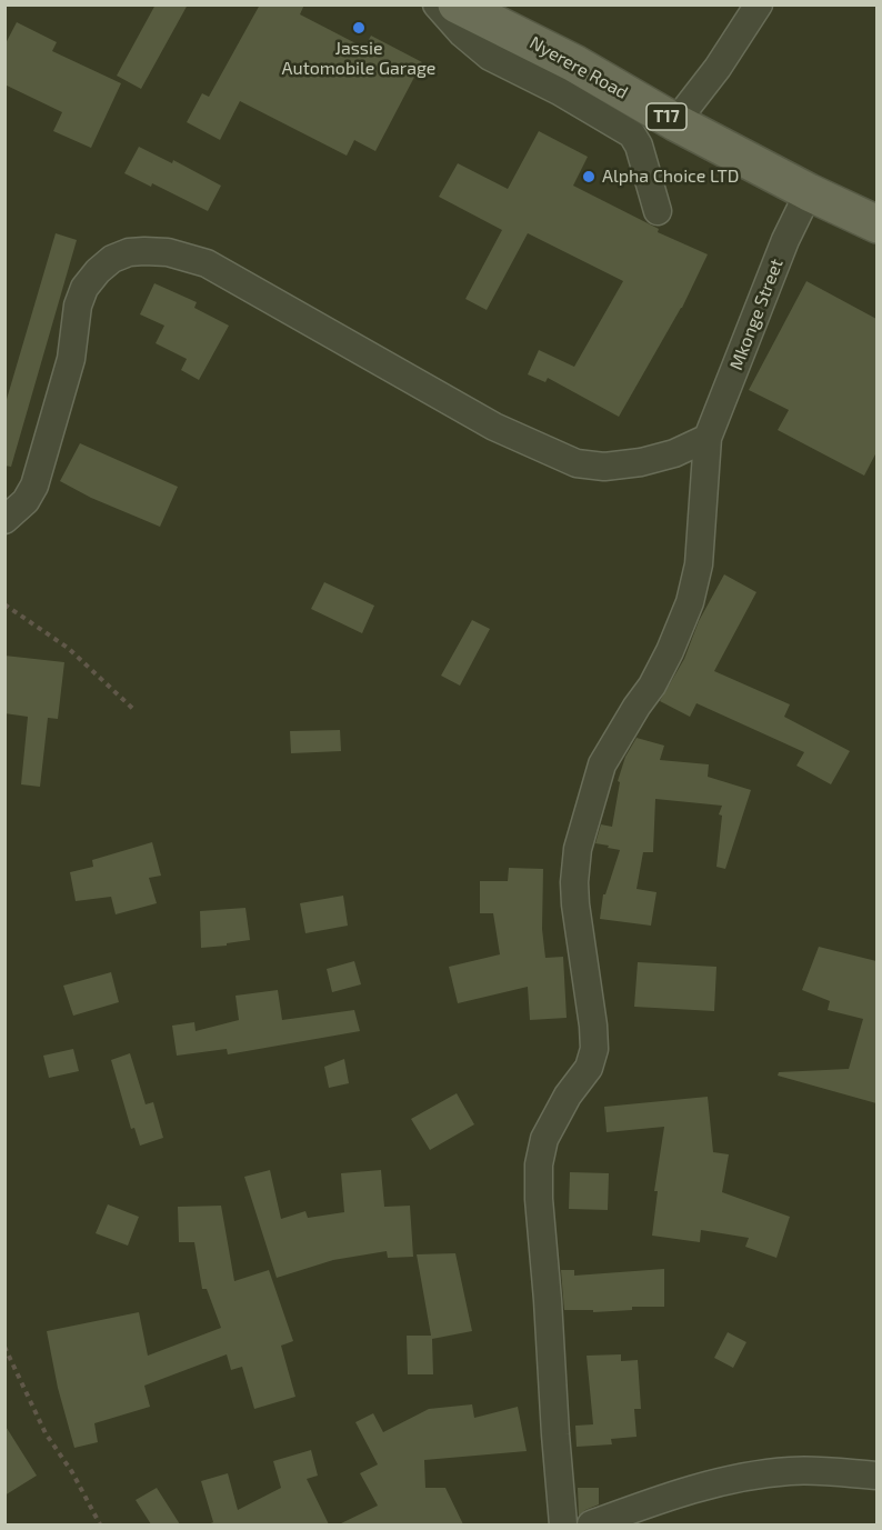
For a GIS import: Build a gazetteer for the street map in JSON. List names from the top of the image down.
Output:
{
  "streets": {
    "main road": ["Nyerere Road", "T17"],
    "street": ["Mkonge Street"]
  },
  "crossings": [
    ["Nyerere Road", "Mkonge Street"]
  ],
  "places": ["Jassie Automobile Garage", "Alpha Choice LTD"]
}
